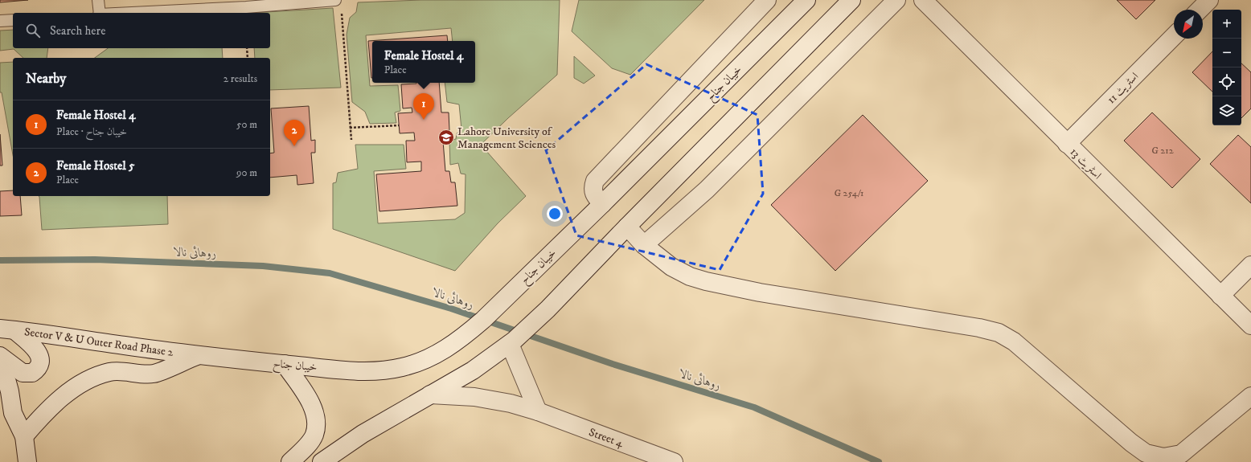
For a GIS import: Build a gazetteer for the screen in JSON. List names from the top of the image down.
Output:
{
  "streets": {
    "street": [
      "خیبان جناح",
      "اسٹریٹ 11",
      "اسٹریٹ 13",
      "Sector V & U Outer Road Phase 2",
      "Street 4"
    ]
  },
  "crossings": [
    ["خیبان جناح", "Sector V & U Outer Road Phase 2"],
    ["اسٹریٹ 11", "اسٹریٹ 13"]
  ],
  "water": ["روہائی نالا"],
  "places": {
    "school or university": ["Lahore University of Management Sciences"]
  },
  "house_numbers": ["G 212", "G 254/1"],
  "north": "bottom left",
  "page": {
    "map_buttons": ["+", "−"],
    "search": "Search here",
    "popup": ["Female Hostel 4", "Place"],
    "heading": ["Nearby", "2 results"],
    "pins": ["1", "2"],
    "list": [
      {
        "mark": "1",
        "name": "Female Hostel 4",
        "note": "Place · خیبان جناح",
        "value": "50 m"
      },
      {
        "mark": "2",
        "name": "Female Hostel 5",
        "note": "Place",
        "value": "90 m"
      }
    ]
  }
}
